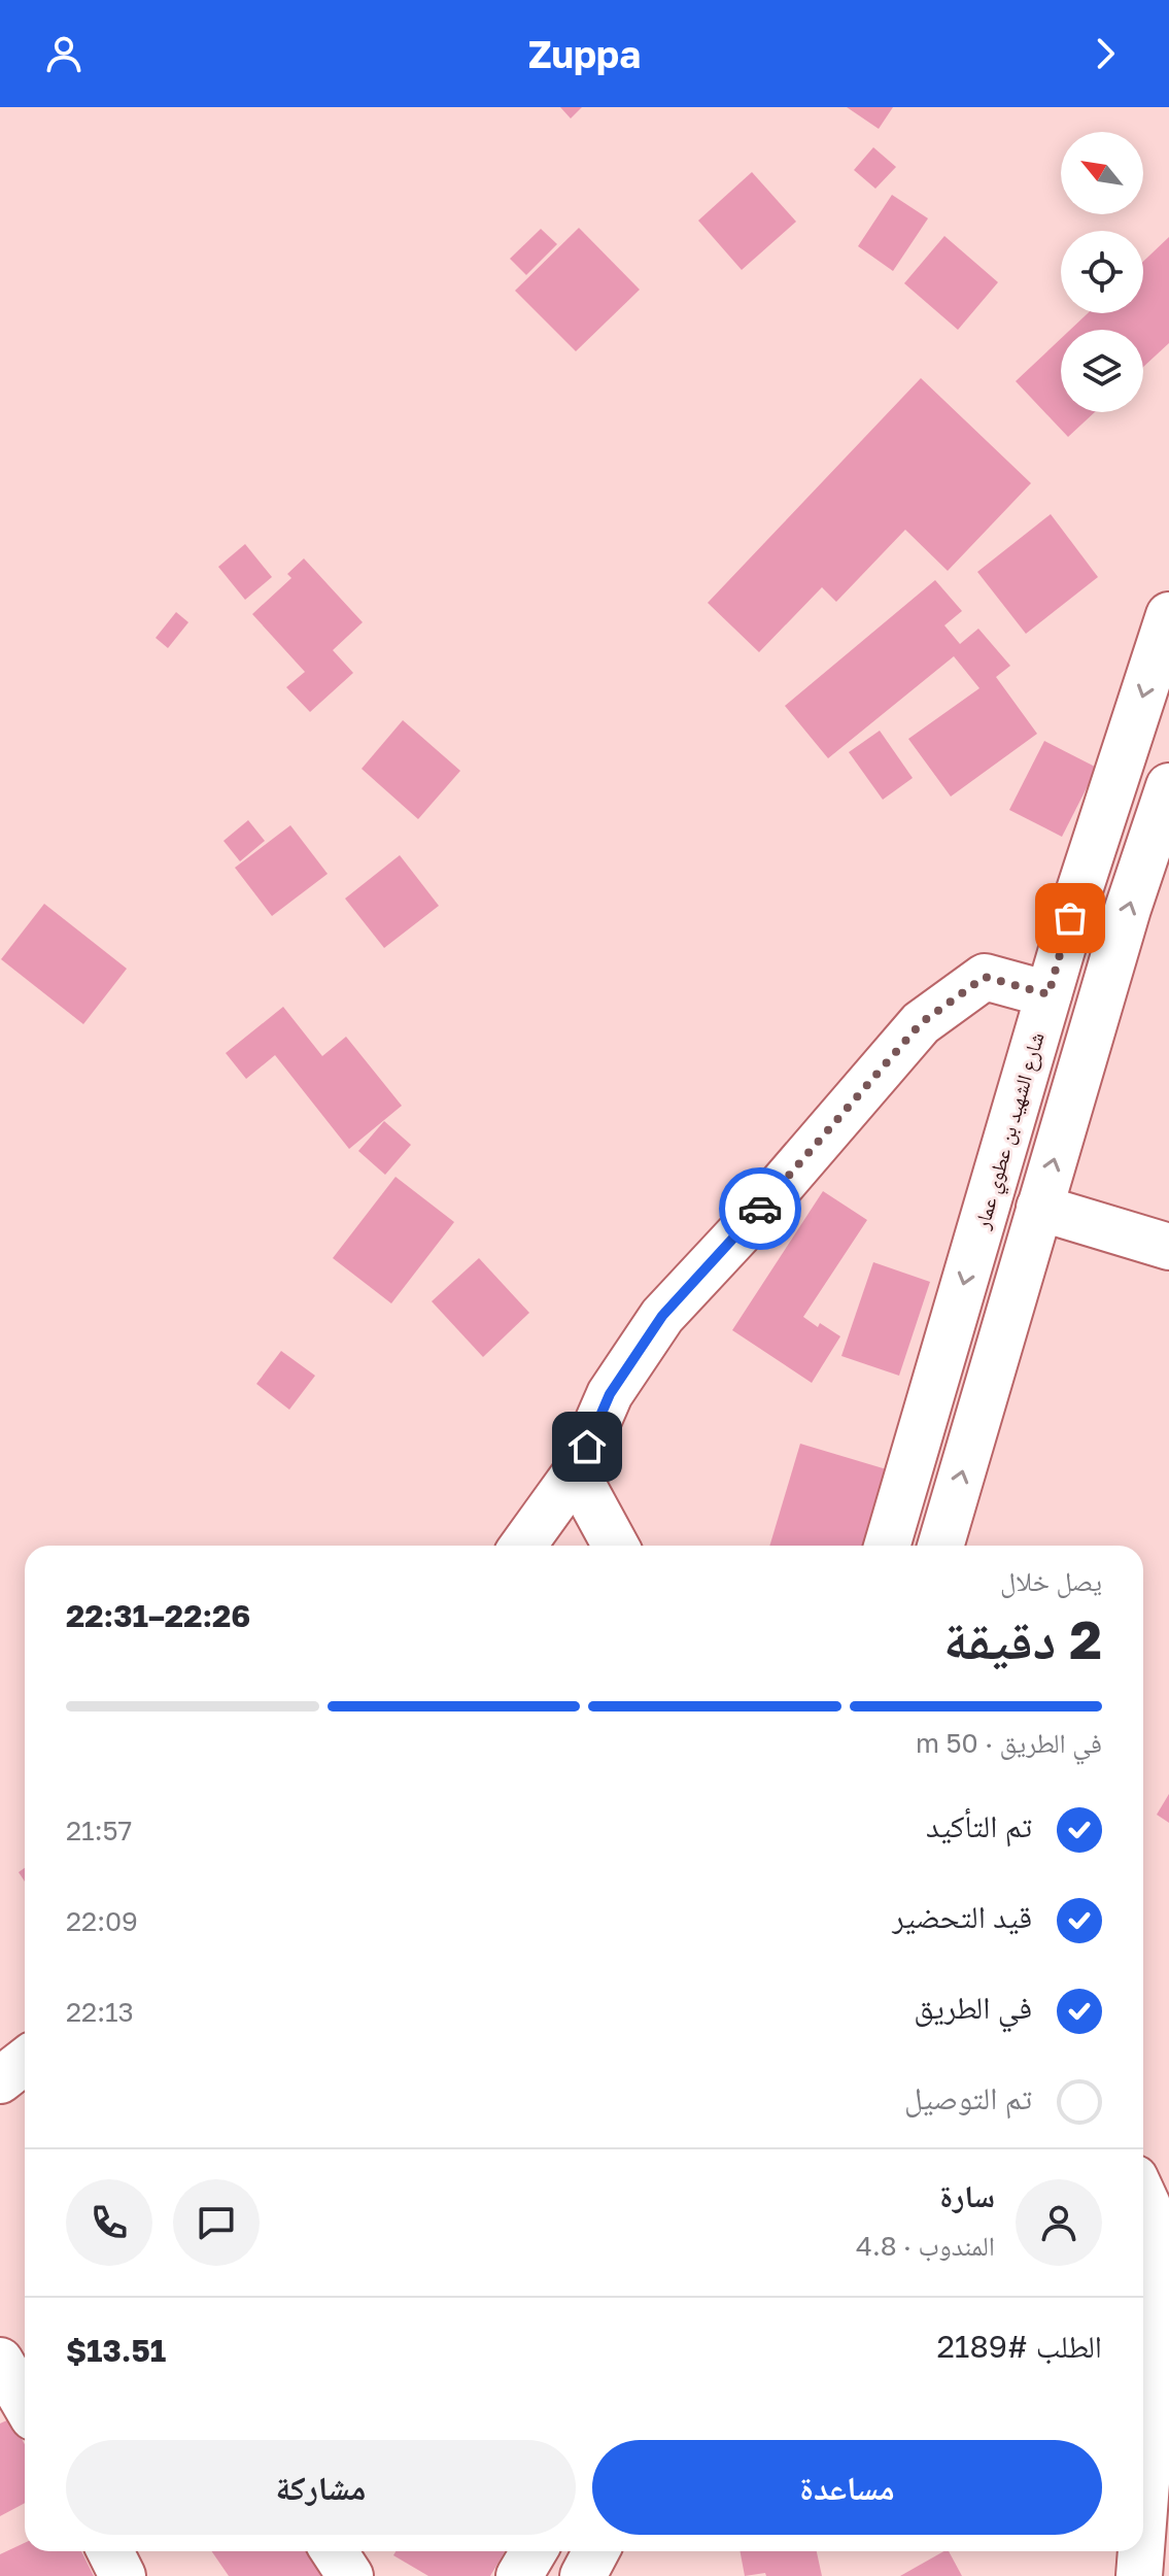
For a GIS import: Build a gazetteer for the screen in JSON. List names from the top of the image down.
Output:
{
  "streets": {
    "street": ["شارع الشهيد بن عطوي عمار"]
  },
  "north": "top left",
  "page": {
    "header": "Zuppa",
    "heading": ["2 دقيقة", "يصل خلال", "22:26–22:31"],
    "panel": [
      "سارة",
      "المندوب · 4.8",
      "الطلب #2189",
      "$13.51"
    ],
    "bar": "في الطريق · 50 m",
    "list": [
      ["تم التأكيد", "21:57"],
      ["قيد التحضير", "22:09"],
      ["في الطريق", "22:13"],
      "تم التوصيل"
    ],
    "buttons": ["مساعدة", "مشاركة"]
  }
}
